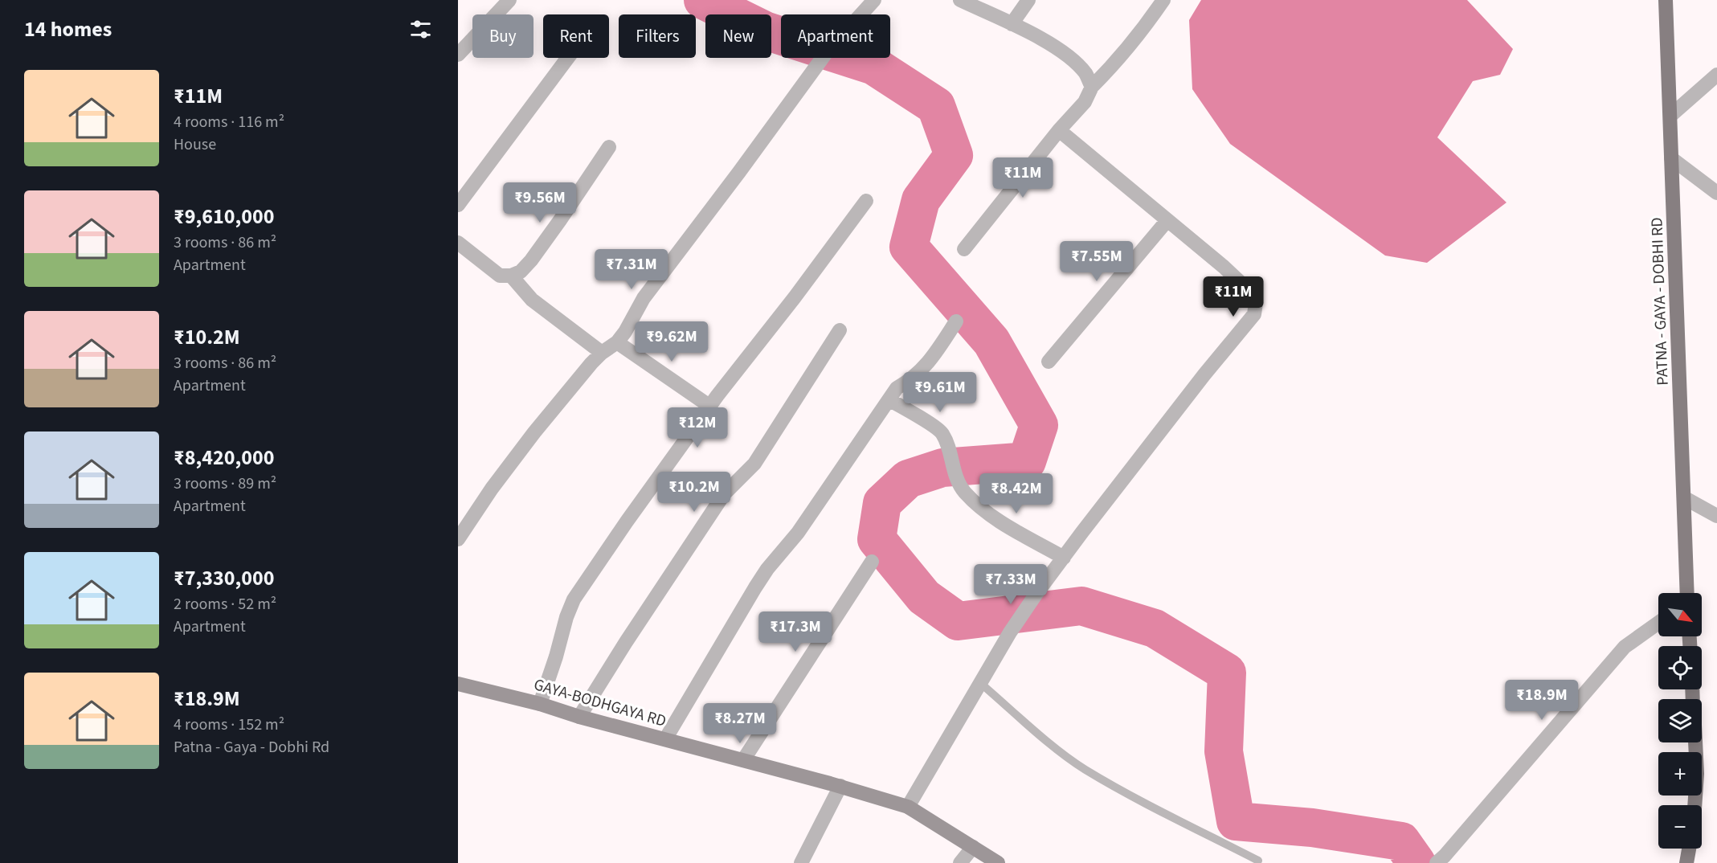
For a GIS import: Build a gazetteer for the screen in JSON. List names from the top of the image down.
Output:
{
  "streets": {
    "main road": ["PATNA - GAYA - DOBHI RD"],
    "street": ["GAYA-BODHGAYA RD"]
  },
  "north": "bottom right",
  "page": {
    "heading": "14 homes",
    "chip": [
      "Buy",
      "Rent",
      "Filters",
      "New",
      "Apartment"
    ],
    "list": [
      {
        "name": "₹11M",
        "note": "4 rooms · 116 m² · House"
      },
      {
        "name": "₹9,610,000",
        "note": "3 rooms · 86 m² · Apartment"
      },
      {
        "name": "₹10.2M",
        "note": "3 rooms · 86 m² · Apartment"
      },
      {
        "name": "₹8,420,000",
        "note": "3 rooms · 89 m² · Apartment"
      },
      {
        "name": "₹7,330,000",
        "note": "2 rooms · 52 m² · Apartment"
      },
      {
        "name": "₹18.9M",
        "note": "4 rooms · 152 m² · Patna - Gaya - Dobhi Rd"
      }
    ],
    "price": [
      "₹11M",
      "₹9.56M",
      "₹7.55M",
      "₹7.31M",
      "₹11M",
      "₹9.62M",
      "₹9.61M",
      "₹12M",
      "₹10.2M",
      "₹8.42M",
      "₹7.33M",
      "₹17.3M",
      "₹18.9M",
      "₹8.27M"
    ],
    "map_buttons": ["+", "−"]
  }
}
